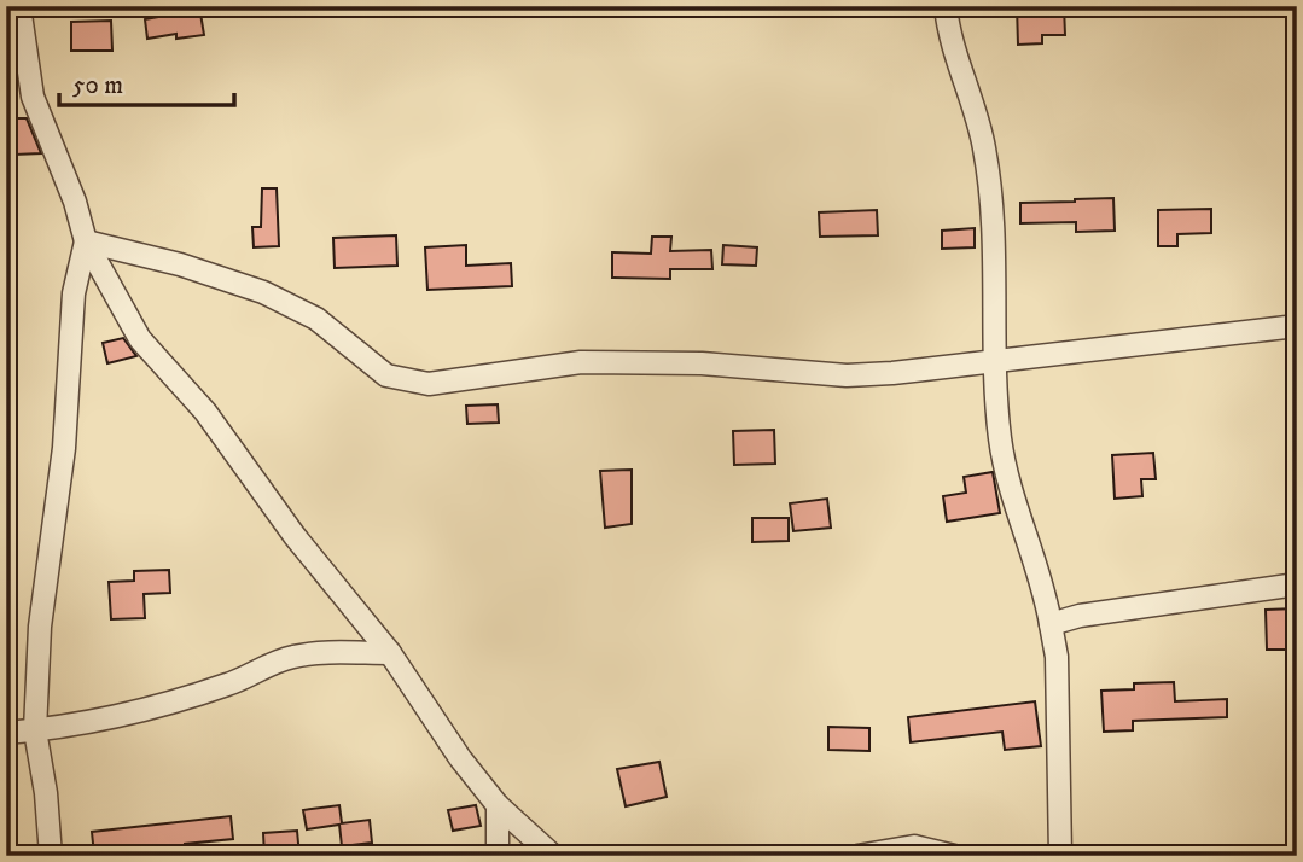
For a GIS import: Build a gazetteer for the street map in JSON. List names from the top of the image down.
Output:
{
  "scale_bar": "50 m"
}
